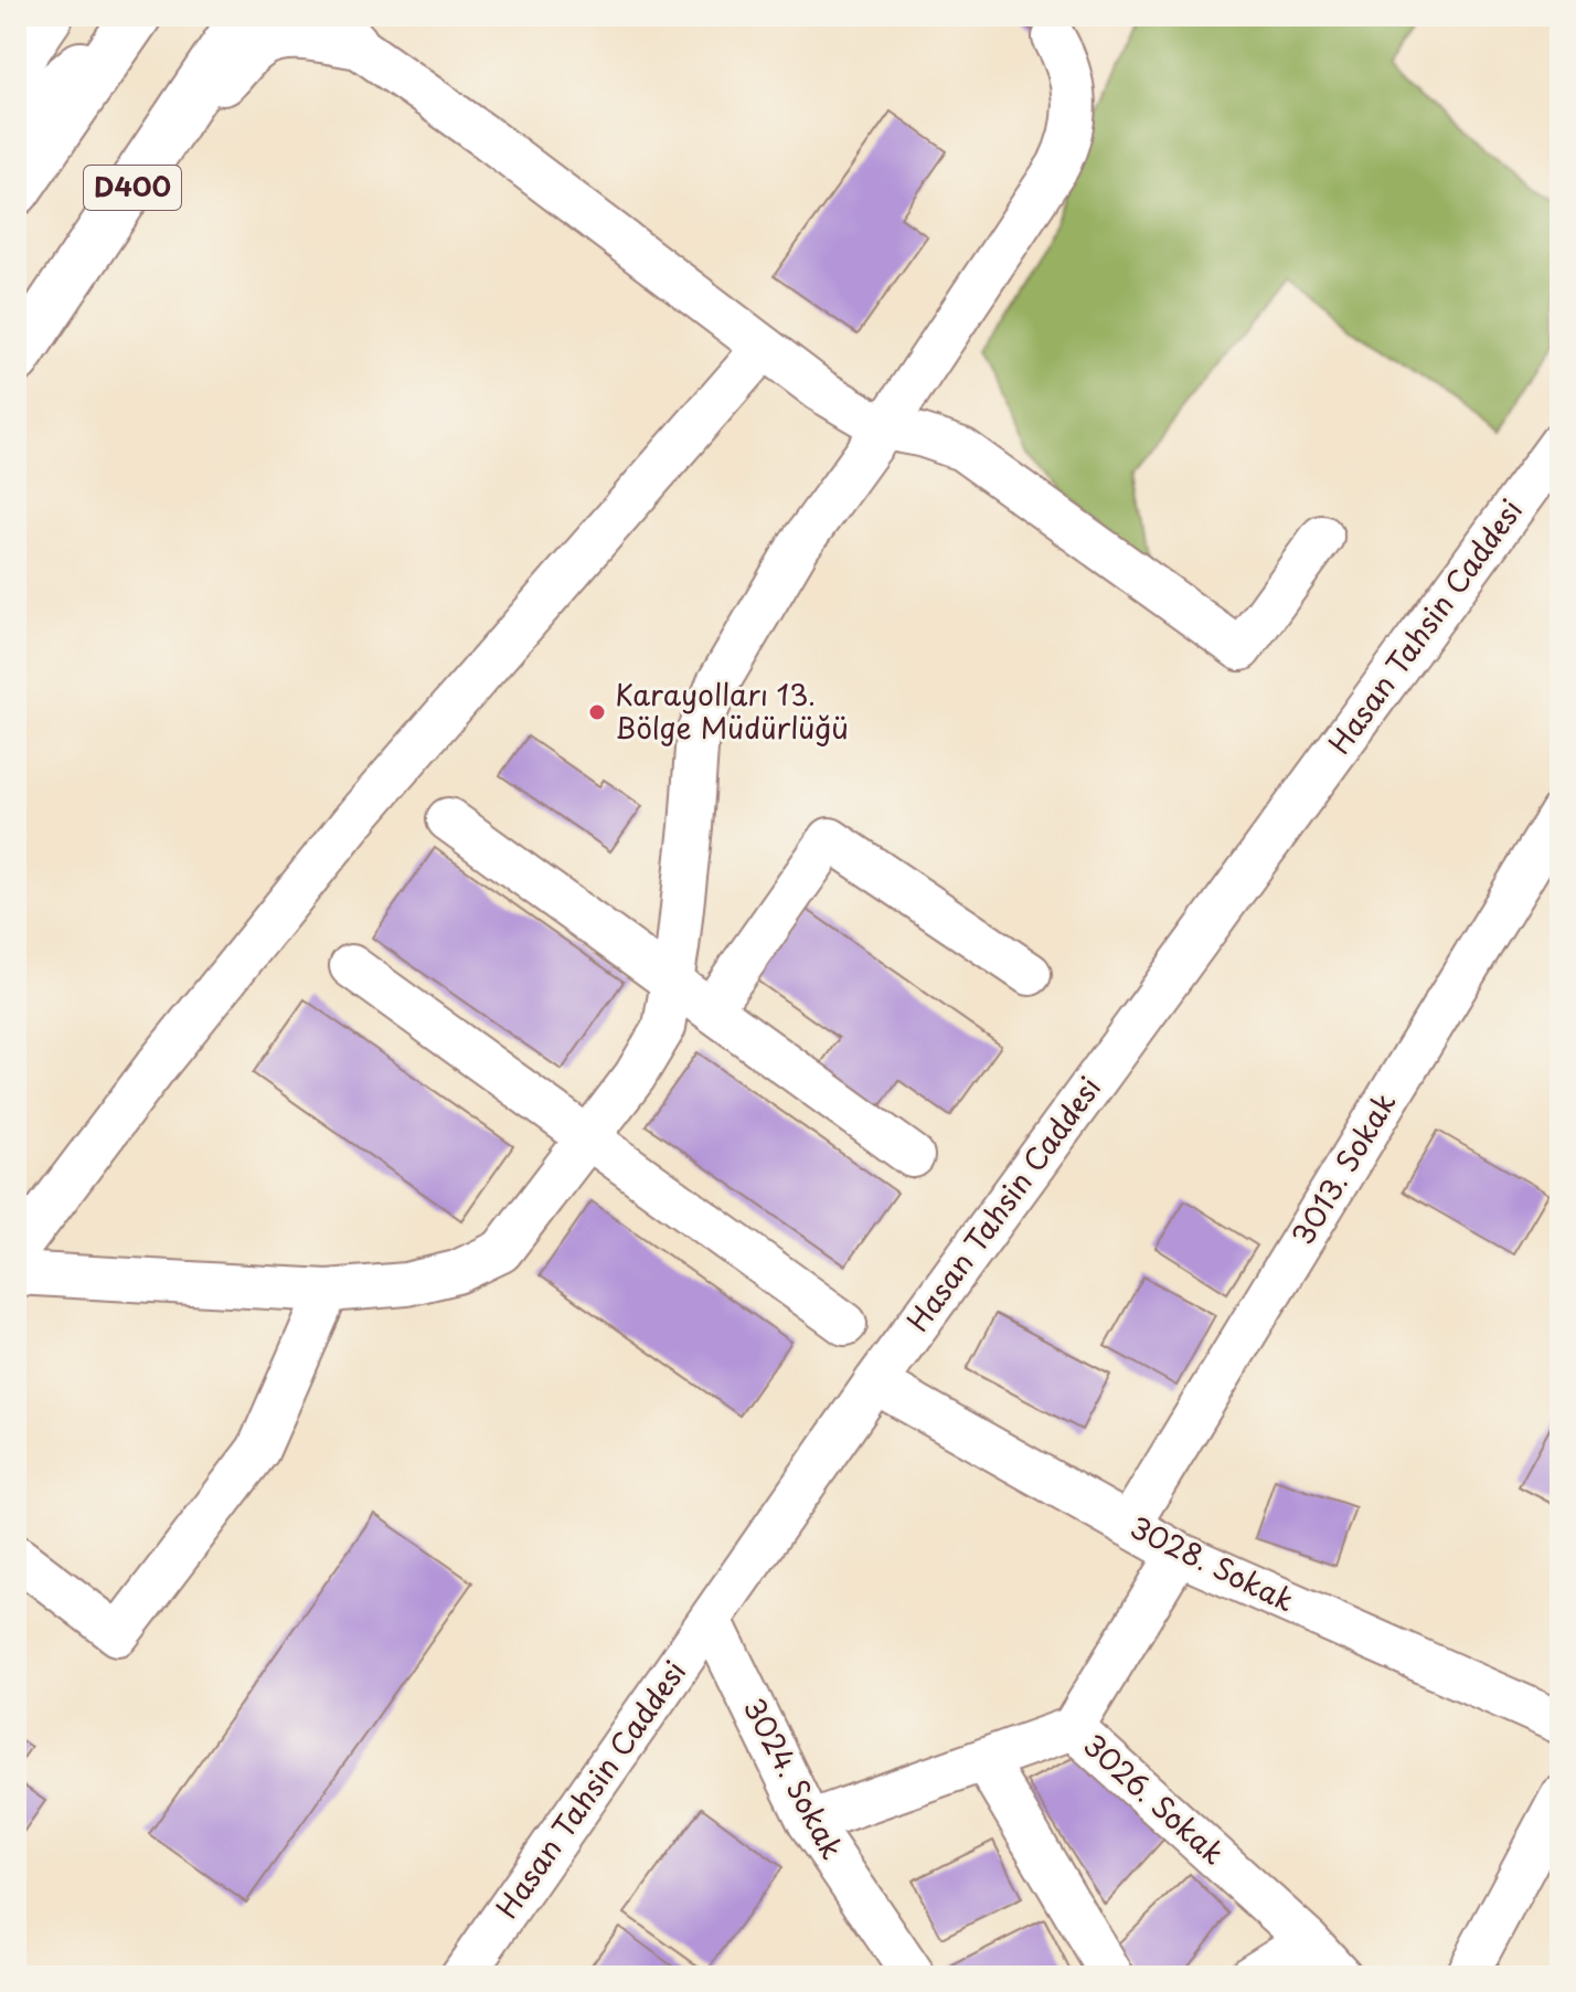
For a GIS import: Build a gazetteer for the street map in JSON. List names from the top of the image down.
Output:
{
  "streets": {
    "main road": ["D400"],
    "street": [
      "Hasan Tahsin Caddesi",
      "3013. Sokak",
      "3028. Sokak",
      "3024. Sokak",
      "3026. Sokak"
    ]
  },
  "crossings": [
    ["Hasan Tahsin Caddesi", "3028. Sokak"],
    ["Hasan Tahsin Caddesi", "3024. Sokak"],
    ["3013. Sokak", "3028. Sokak"],
    ["3028. Sokak", "3026. Sokak"]
  ],
  "places": ["Karayolları 13. Bölge Müdürlüğü"]
}
